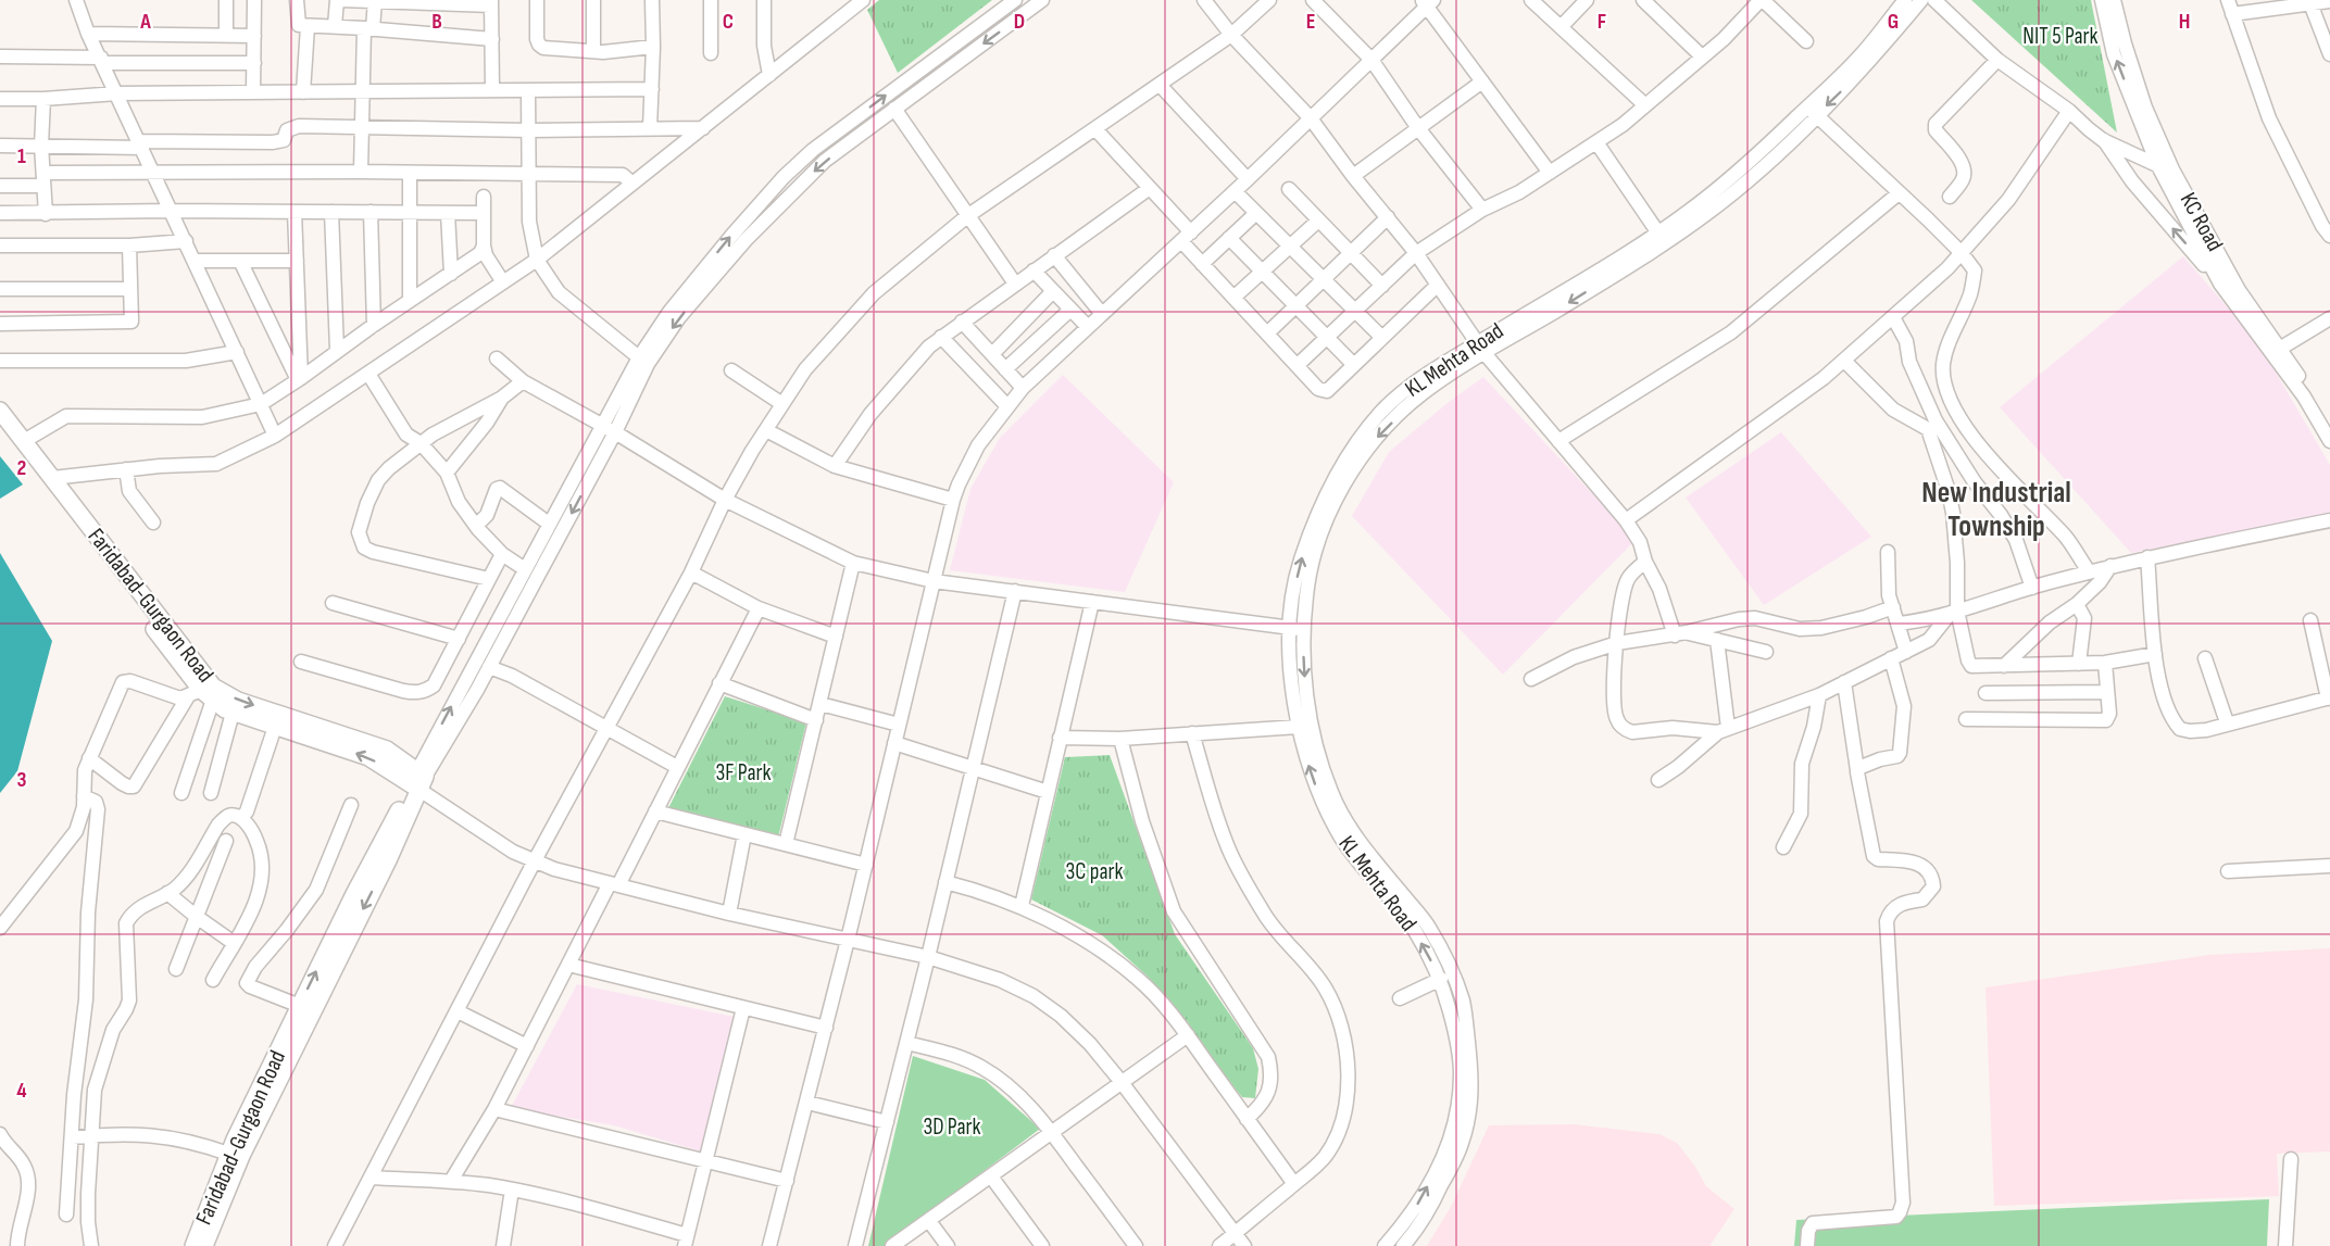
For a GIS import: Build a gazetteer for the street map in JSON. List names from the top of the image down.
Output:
{
  "streets": {
    "main road": ["Faridabad-Gurgaon Road"],
    "street": ["KC Road", "KL Mehta Road"]
  },
  "districts": ["New Industrial Township"],
  "parks": [
    "NIT 5 Park",
    "3F Park",
    "3C park",
    "3D Park"
  ],
  "grid": {
    "columns": [
      "A",
      "B",
      "C",
      "D",
      "E",
      "F",
      "G",
      "H"
    ],
    "rows": [
      "1",
      "2",
      "3",
      "4"
    ]
  }
}
